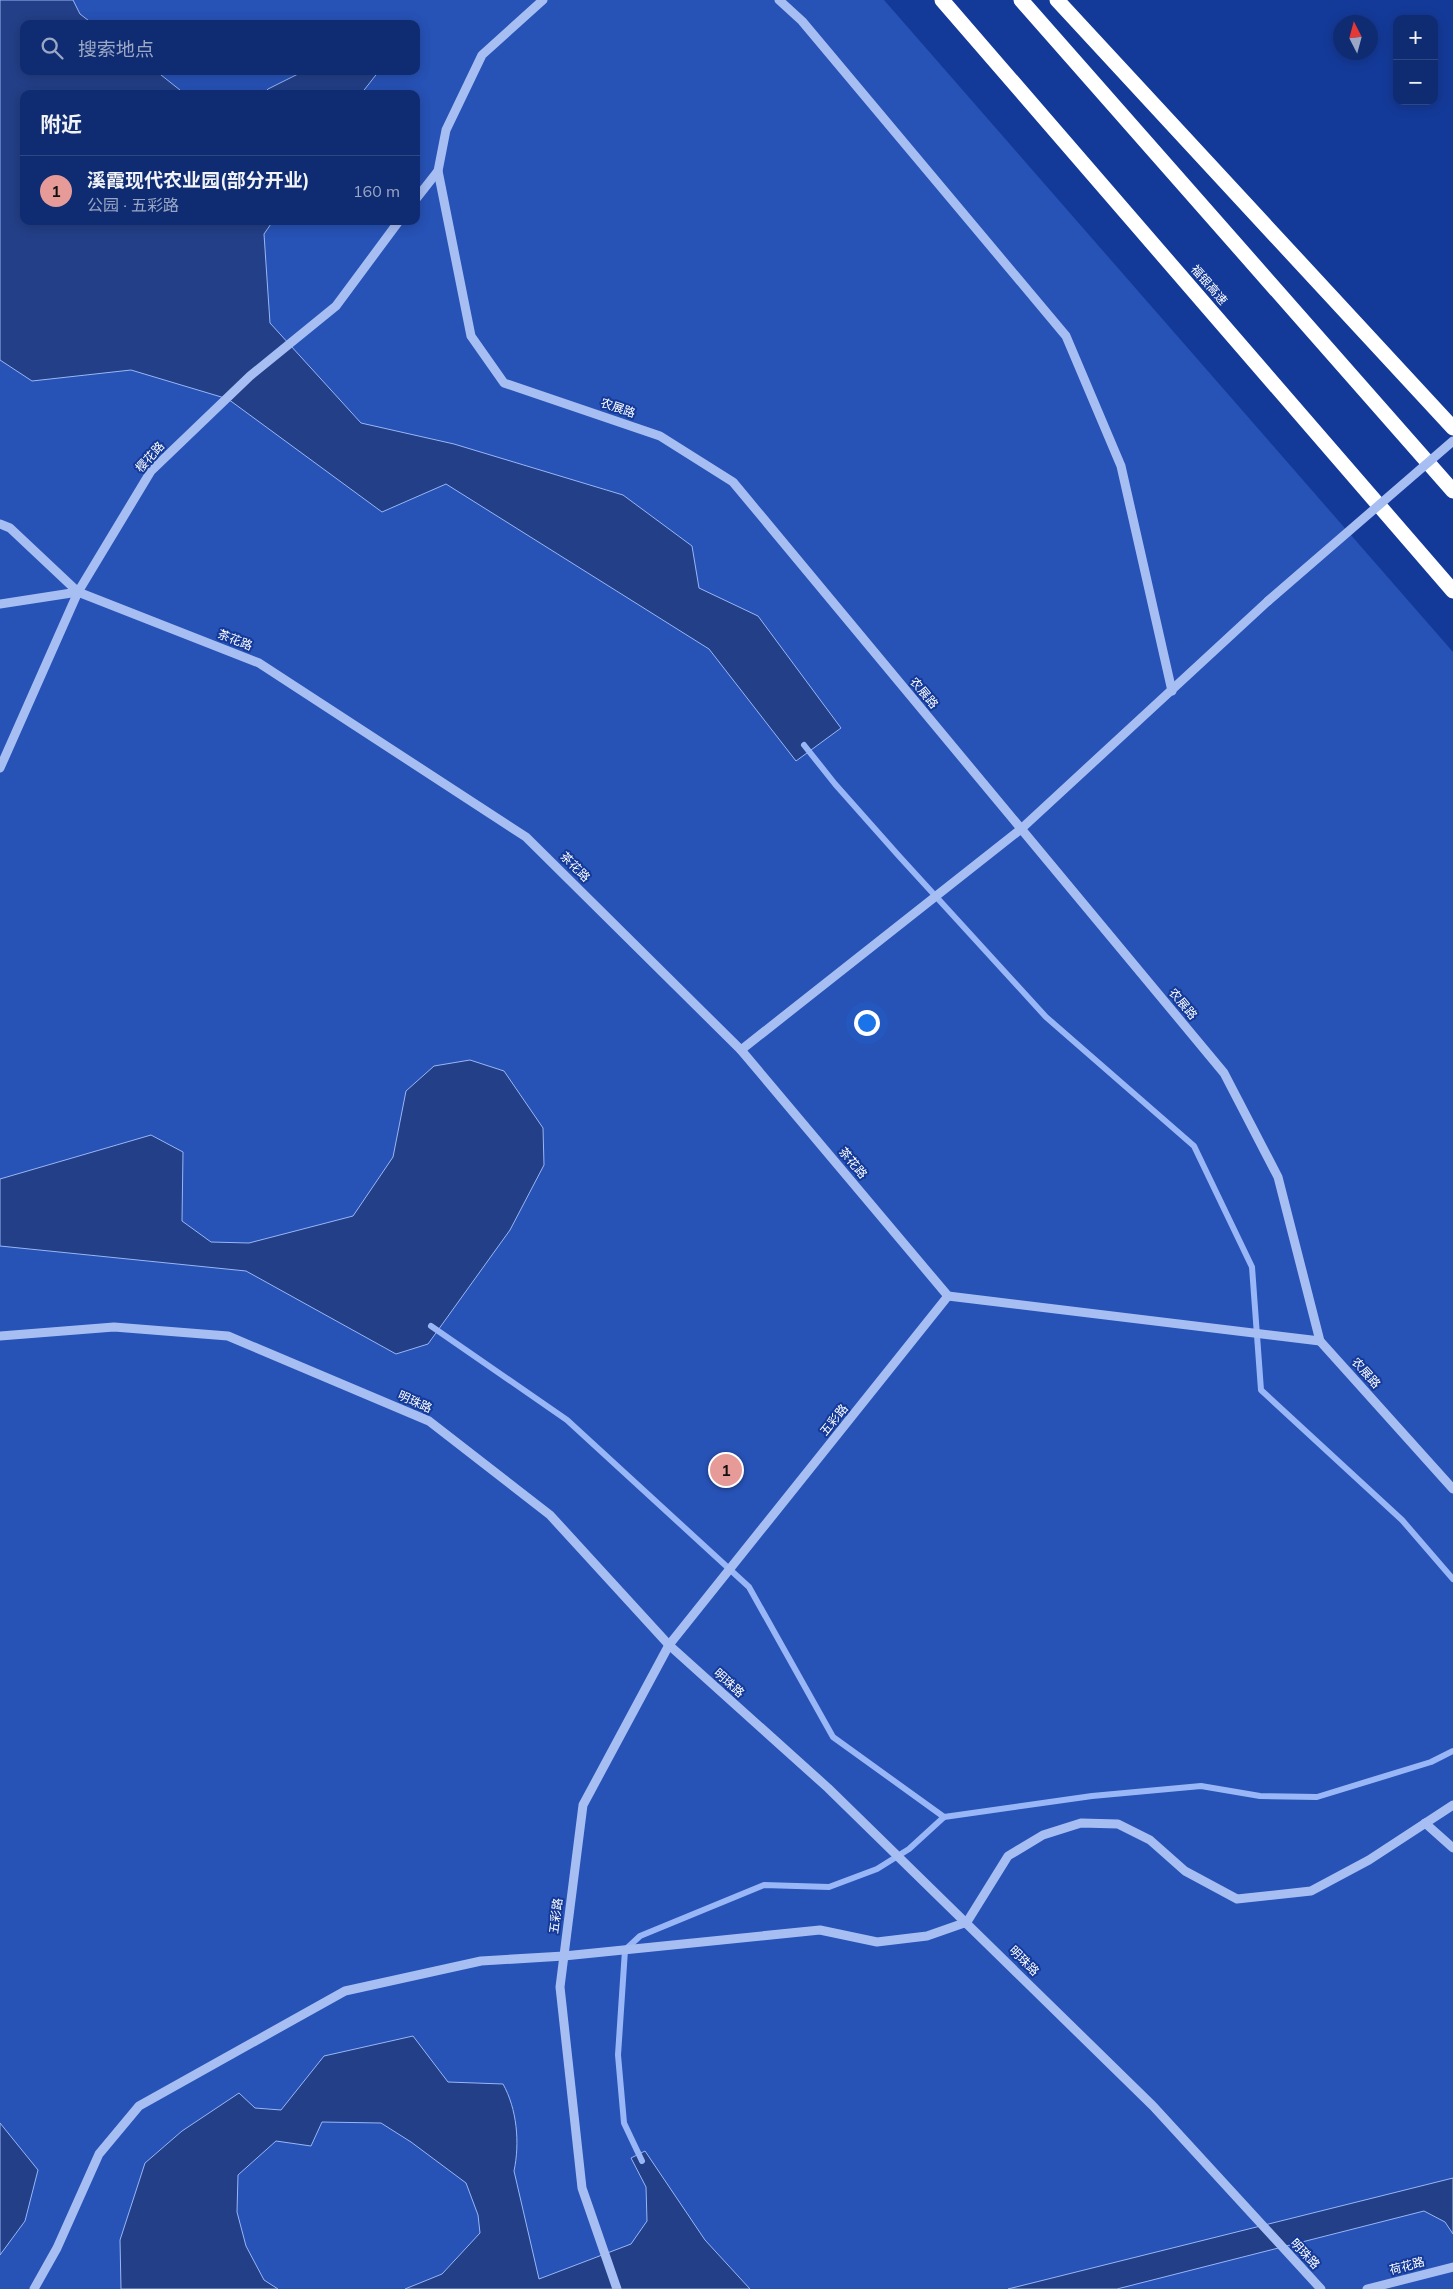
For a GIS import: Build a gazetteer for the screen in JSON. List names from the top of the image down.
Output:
{
  "streets": {
    "highway": ["福银高速"],
    "street": [
      "农展路",
      "樱花路",
      "茶花路",
      "明珠路",
      "五彩路",
      "荷花路"
    ]
  },
  "crossings": [
    ["樱花路", "茶花路"],
    ["茶花路", "五彩路"],
    ["明珠路", "五彩路"]
  ],
  "north": "top",
  "page": {
    "map_buttons": ["+", "−"],
    "search": "搜索地点",
    "heading": "附近",
    "list": [
      {
        "mark": "1",
        "name": "溪霞现代农业园(部分开业)",
        "note": "公园 · 五彩路",
        "value": "160 m"
      }
    ],
    "pins": "1"
  }
}
